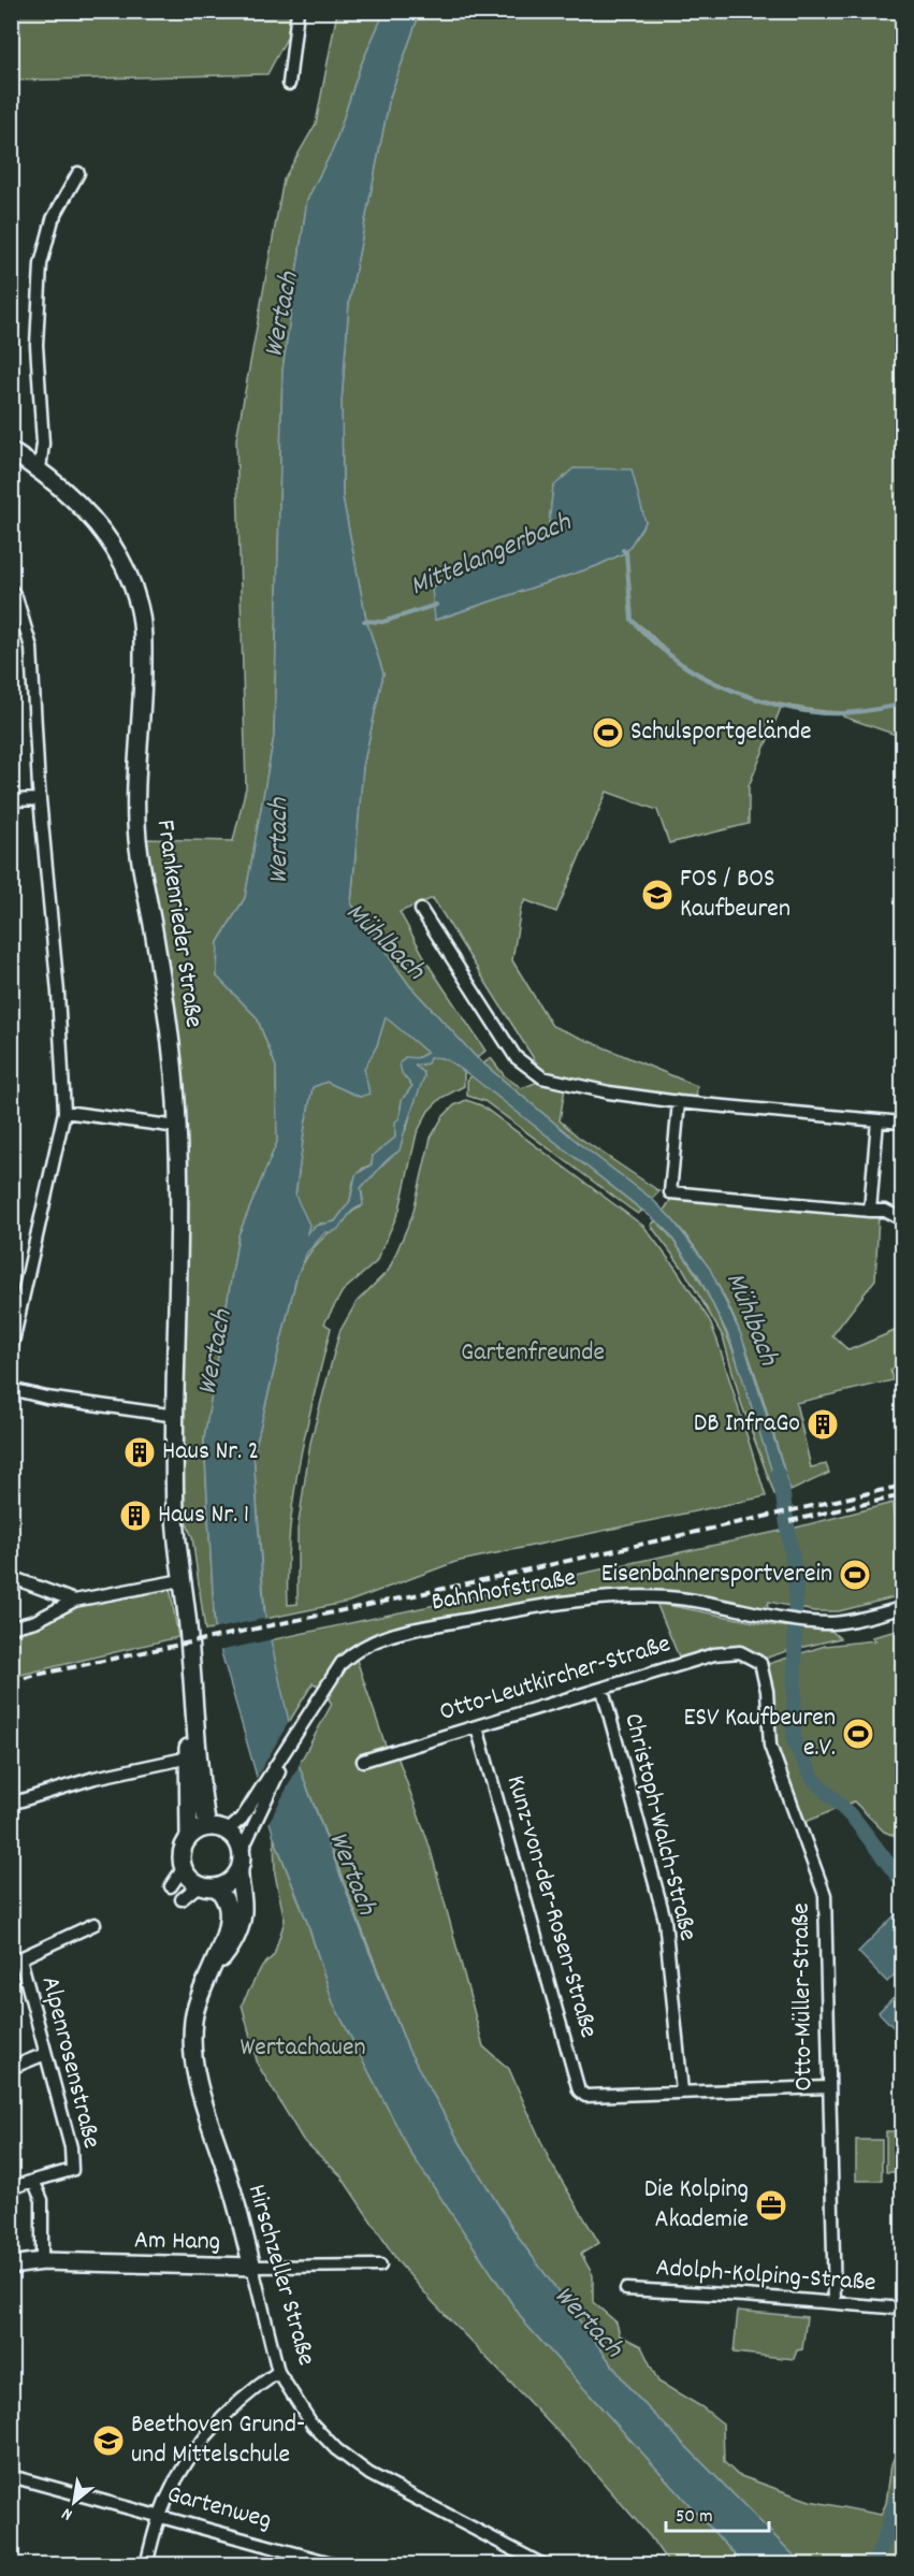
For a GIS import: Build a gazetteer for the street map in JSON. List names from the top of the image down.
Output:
{
  "streets": {
    "street": [
      "Frankenrieder Straße",
      "Bahnhofstraße",
      "Otto-Leutkircher-Straße",
      "Christoph-Walch-Straße",
      "Kunz-von-der-Rosen-Straße",
      "Otto-Müller-Straße",
      "Alpenrosenstraße",
      "Am Hang",
      "Hirschzeller Straße",
      "Adolph-Kolping-Straße",
      "Gartenweg"
    ]
  },
  "crossings": [
    ["Otto-Leutkircher-Straße", "Christoph-Walch-Straße"],
    ["Otto-Leutkircher-Straße", "Kunz-von-der-Rosen-Straße"],
    ["Otto-Leutkircher-Straße", "Otto-Müller-Straße"],
    ["Christoph-Walch-Straße", "Kunz-von-der-Rosen-Straße"],
    ["Otto-Müller-Straße", "Adolph-Kolping-Straße"],
    ["Am Hang", "Hirschzeller Straße"]
  ],
  "water": ["Wertach", "Mittelangerbach", "Mühlbach"],
  "parks": ["Gartenfreunde", "Wertachauen"],
  "places": {
    "sports": ["Schulsportgelände", "Eisenbahnersportverein", "ESV Kaufbeuren e.V."],
    "school or university": ["FOS / BOS Kaufbeuren", "Beethoven Grund- und Mittelschule"],
    "building": ["DB InfraGo", "Haus Nr. 2", "Haus Nr. 1"],
    "office": ["Die Kolping Akademie"]
  },
  "scale_bar": "50 m",
  "north": "bottom left"
}
